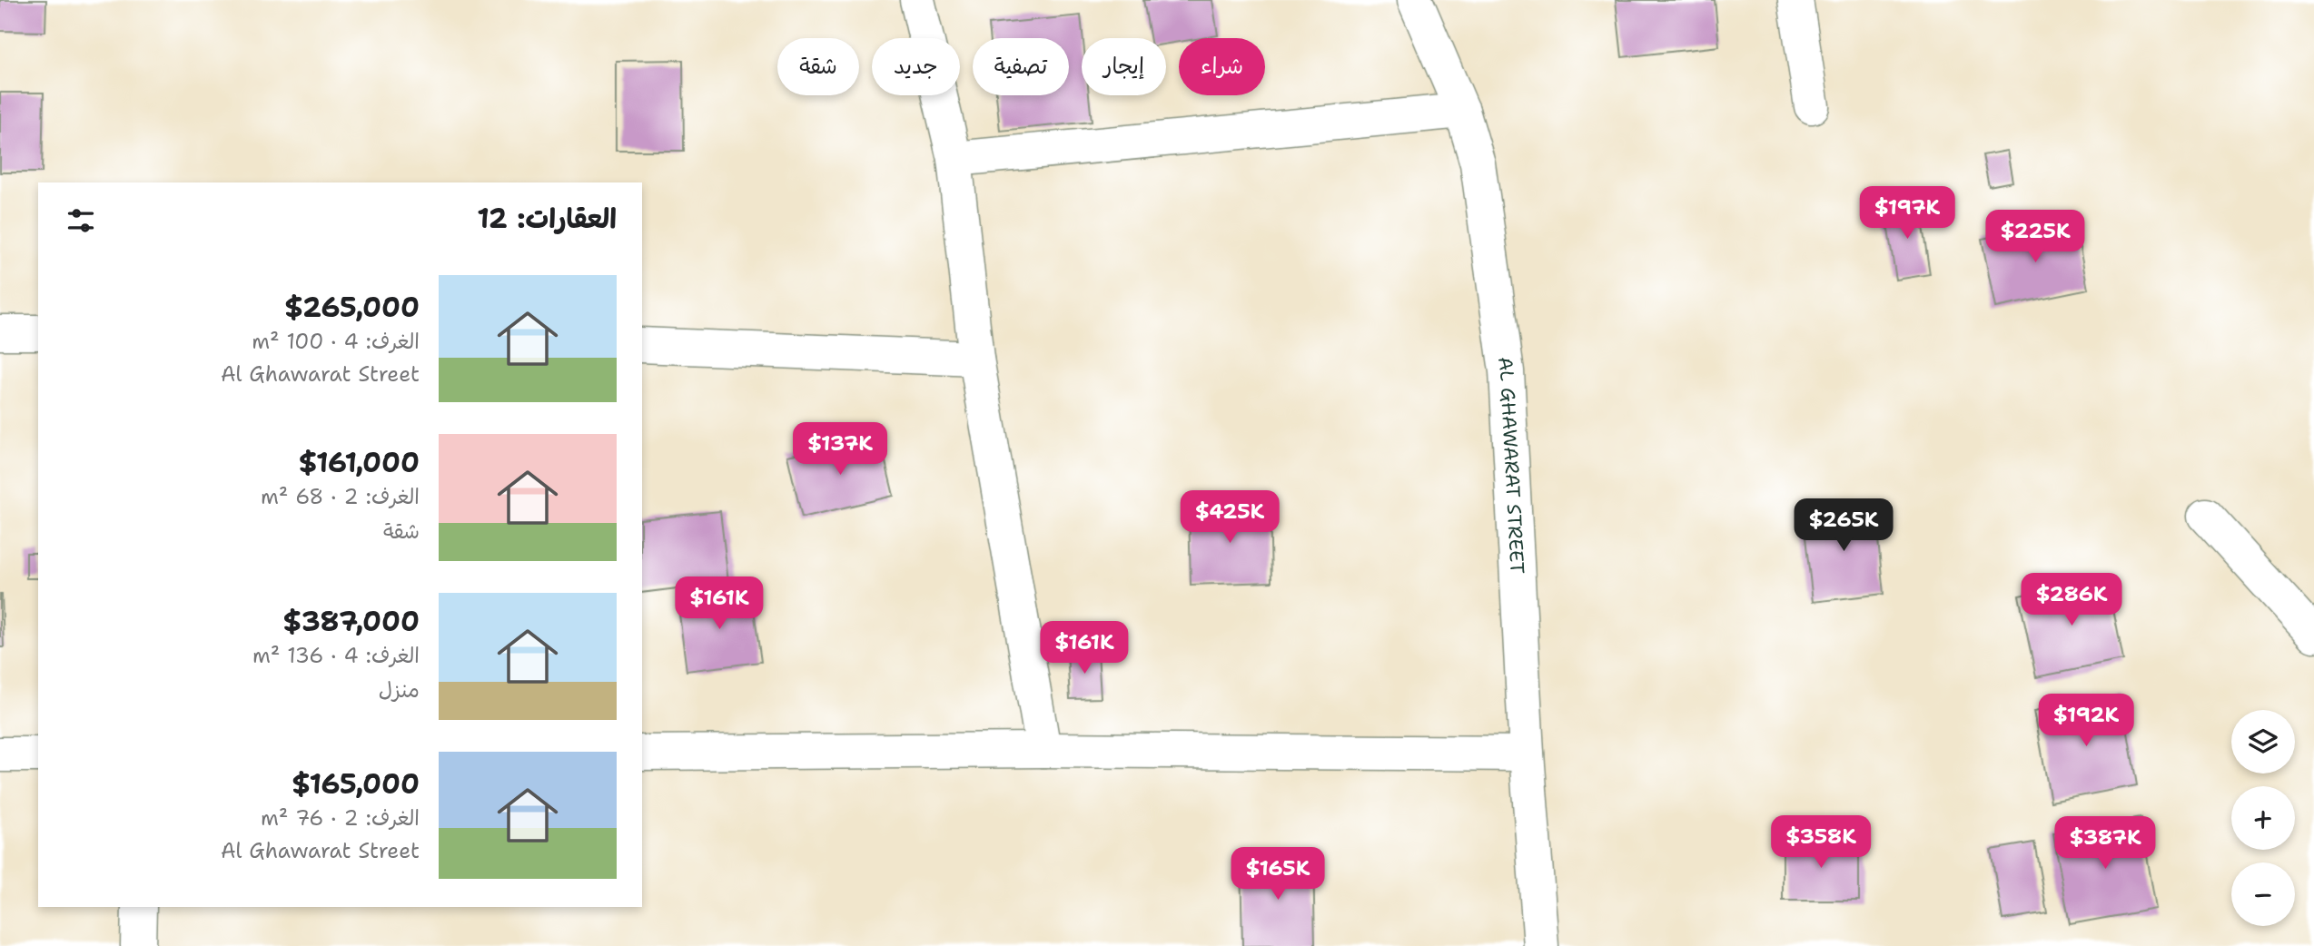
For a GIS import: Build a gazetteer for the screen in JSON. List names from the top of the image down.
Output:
{
  "streets": {
    "street": ["AL GHAWARAT STREET"]
  },
  "page": {
    "chip": [
      "شراء",
      "إيجار",
      "تصفية",
      "جديد",
      "شقة"
    ],
    "heading": "العقارات: 12",
    "price": [
      "$197K",
      "$225K",
      "$137K",
      "$425K",
      "$265K",
      "$286K",
      "$161K",
      "$161K",
      "$192K",
      "$358K",
      "$387K",
      "$165K"
    ],
    "list": [
      {
        "name": "$265,000",
        "note": "الغرف: 4 · 100 m² · Al Ghawarat Street"
      },
      {
        "name": "$161,000",
        "note": "الغرف: 2 · 68 m² · شقة"
      },
      {
        "name": "$387,000",
        "note": "الغرف: 4 · 136 m² · منزل"
      },
      {
        "name": "$165,000",
        "note": "الغرف: 2 · 76 m² · Al Ghawarat Street"
      }
    ],
    "map_buttons": ["+", "−"]
  }
}
